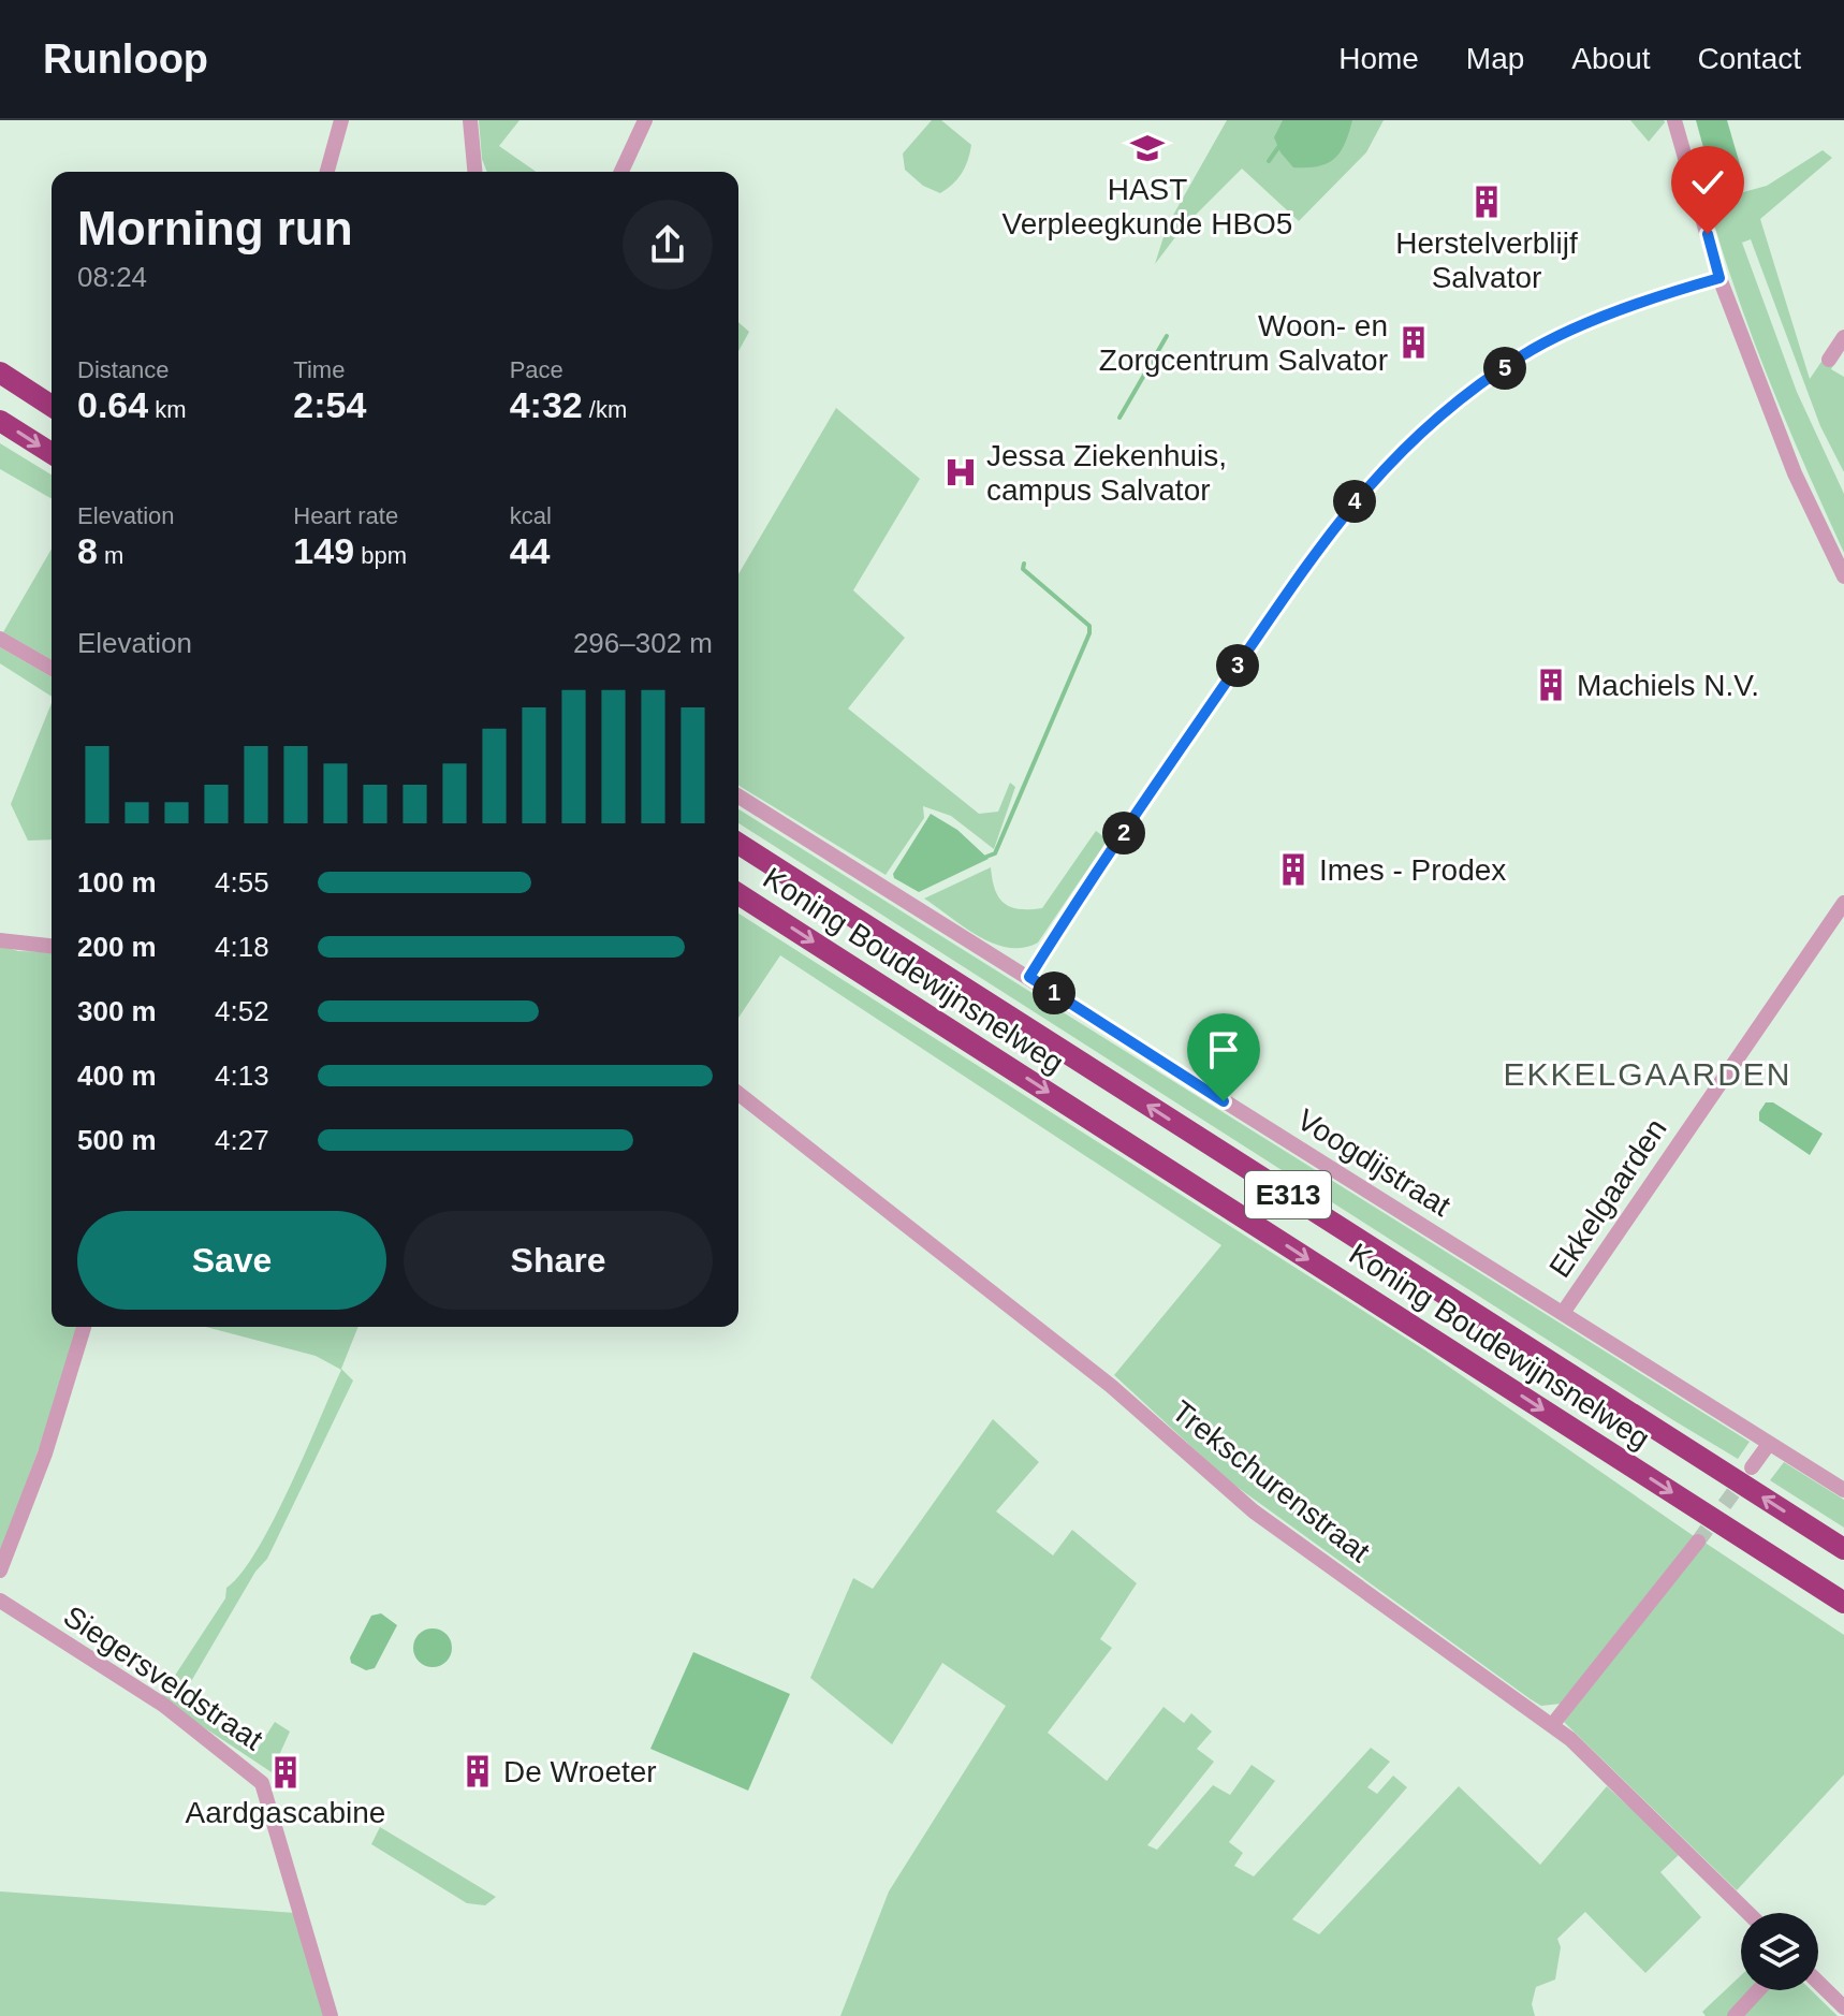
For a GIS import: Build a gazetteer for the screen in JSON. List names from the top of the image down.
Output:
{
  "streets": {
    "highway": ["Koning Boudewijnsnelweg", "E313"],
    "street": [
      "Voogdijstraat",
      "Ekkelgaarden",
      "Trekschurenstraat",
      "Siegersveldstraat"
    ]
  },
  "crossings": [
    ["Voogdijstraat", "Ekkelgaarden"]
  ],
  "districts": ["EKKELGAARDEN"],
  "places": {
    "school or university": ["HAST Verpleegkunde HBO5"],
    "building": [
      "Herstelverblijf Salvator",
      "Woon- en Zorgcentrum Salvator",
      "Machiels N.V.",
      "Imes - Prodex",
      "De Wroeter",
      "Aardgascabine"
    ],
    "hospital": ["Jessa Ziekenhuis, campus Salvator"]
  },
  "page": {
    "header": "Runloop",
    "nav": [
      "Home",
      "Map",
      "About",
      "Contact"
    ],
    "heading": ["Morning run", "08:24"],
    "stats": [
      ["Distance", "0.64 km"],
      ["Time", "2:54"],
      ["Pace", "4:32 /km"],
      ["Elevation", "8 m"],
      ["Heart rate", "149 bpm"],
      ["kcal", "44"]
    ],
    "pins": [
      "5",
      "4",
      "3",
      "2",
      "1"
    ],
    "chart": ["Elevation", "296–302 m"],
    "list": [
      {
        "name": "100 m",
        "note": "4:55"
      },
      {
        "name": "200 m",
        "note": "4:18"
      },
      {
        "name": "300 m",
        "note": "4:52"
      },
      {
        "name": "400 m",
        "note": "4:13"
      },
      {
        "name": "500 m",
        "note": "4:27"
      }
    ],
    "buttons": ["Save", "Share"]
  }
}
